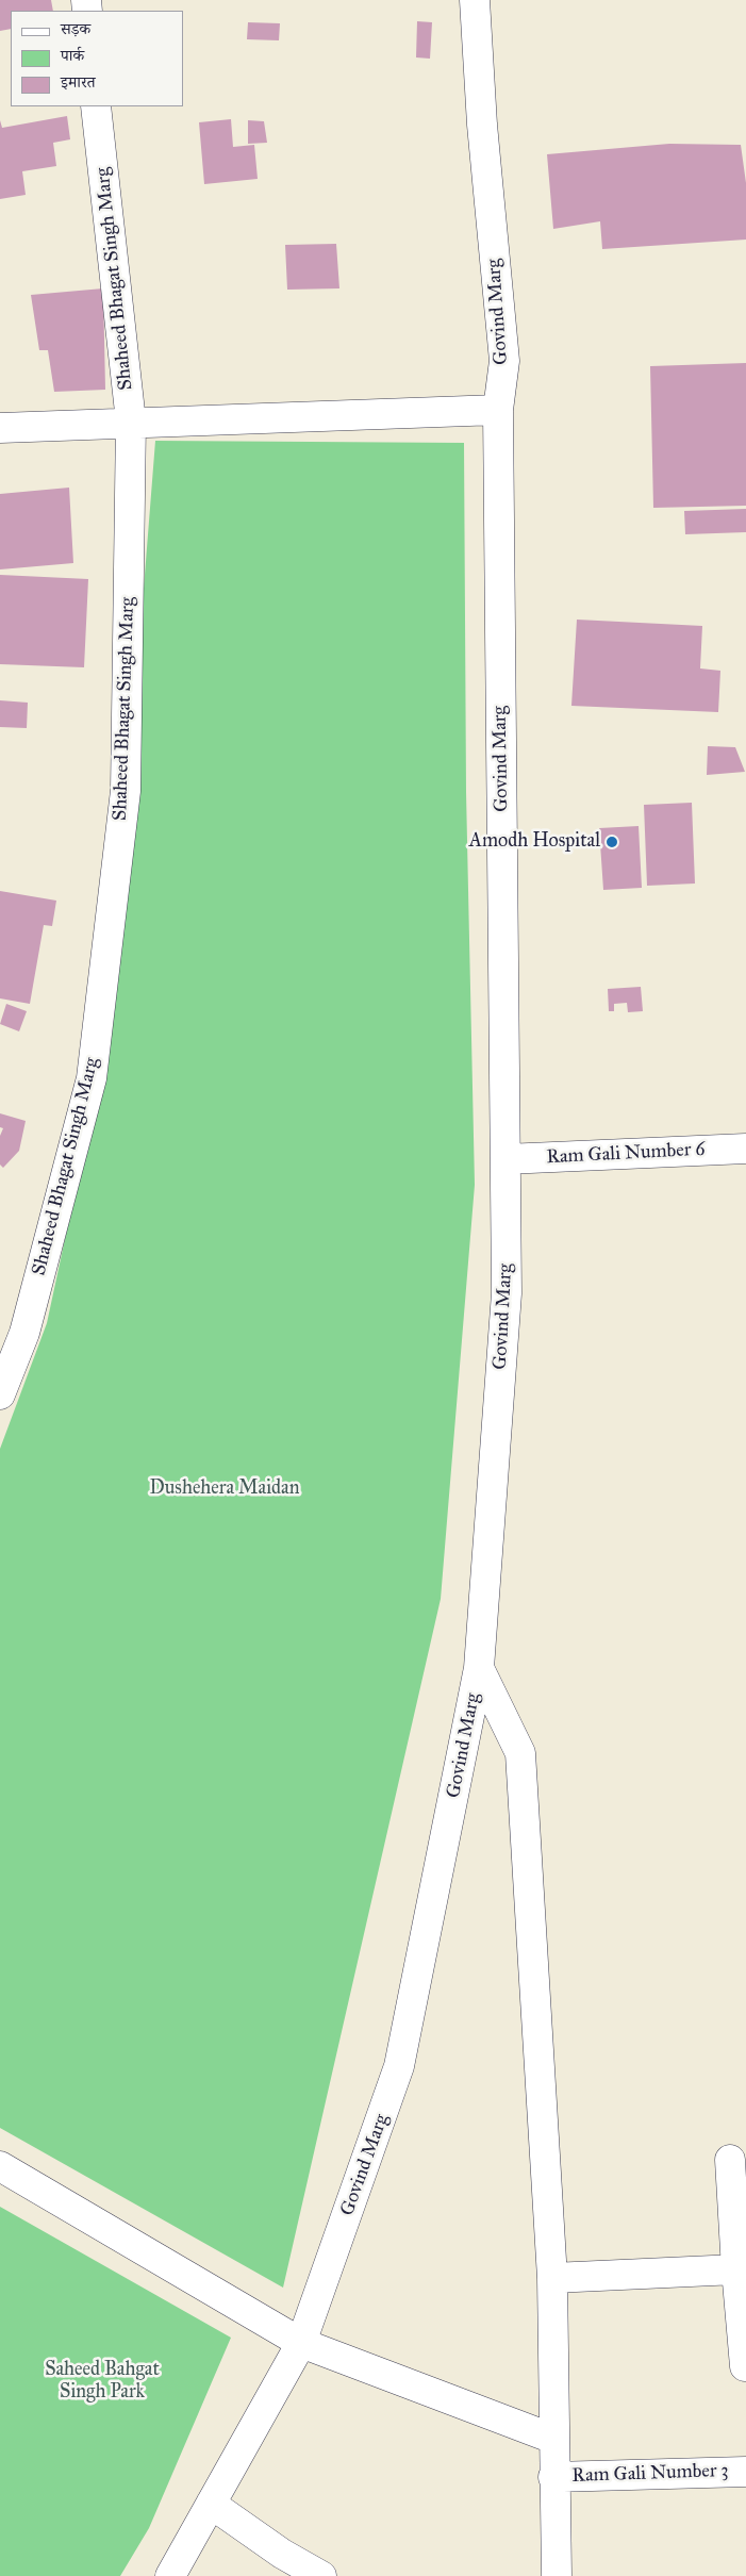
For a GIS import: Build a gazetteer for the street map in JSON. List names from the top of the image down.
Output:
{
  "streets": {
    "street": [
      "Shaheed Bhagat Singh Marg",
      "Govind Marg",
      "Ram Gali Number 6",
      "Ram Gali Number 3"
    ]
  },
  "crossings": [
    ["Govind Marg", "Ram Gali Number 6"]
  ],
  "parks": ["Dushehera Maidan", "Saheed Bahgat Singh Park"],
  "places": ["Amodh Hospital"],
  "legend": ["सड़क", "पार्क", "इमारत"]
}
